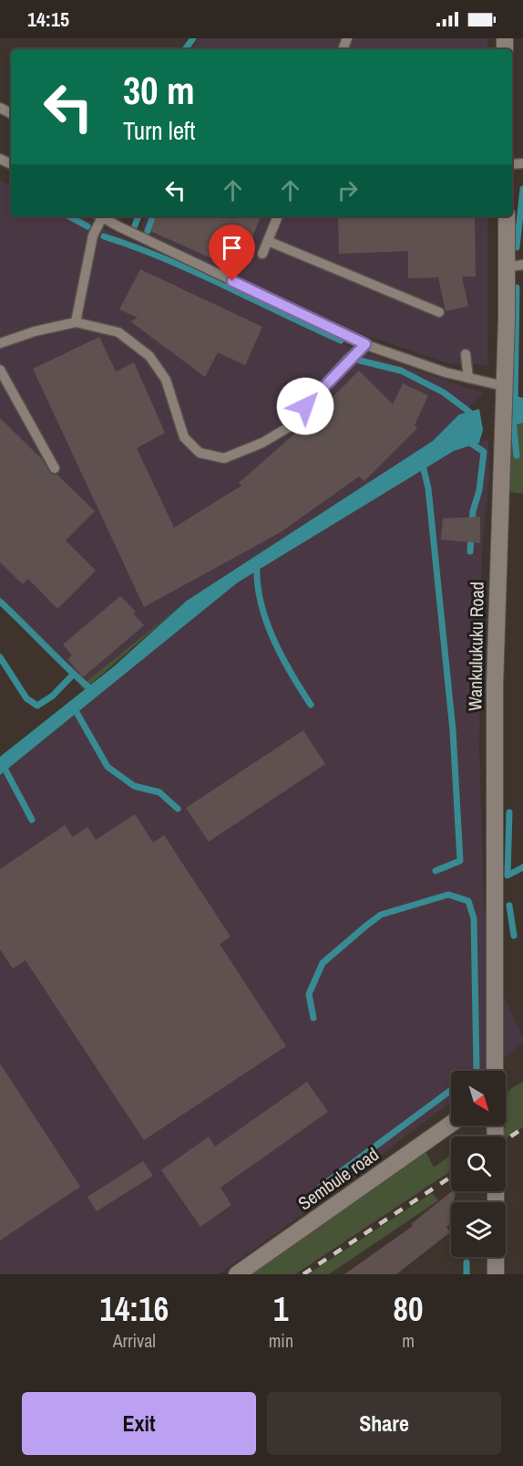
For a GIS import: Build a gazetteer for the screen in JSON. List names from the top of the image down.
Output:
{
  "streets": {
    "main road": ["Wankulukuku Road", "Sembule road"]
  },
  "north": "bottom right",
  "page": {
    "status": "14:15",
    "turn": ["30 m", "Turn left"],
    "eta": [
      "14:16",
      "Arrival",
      "1",
      "min",
      "80",
      "m"
    ],
    "buttons": ["Exit", "Share"]
  }
}
